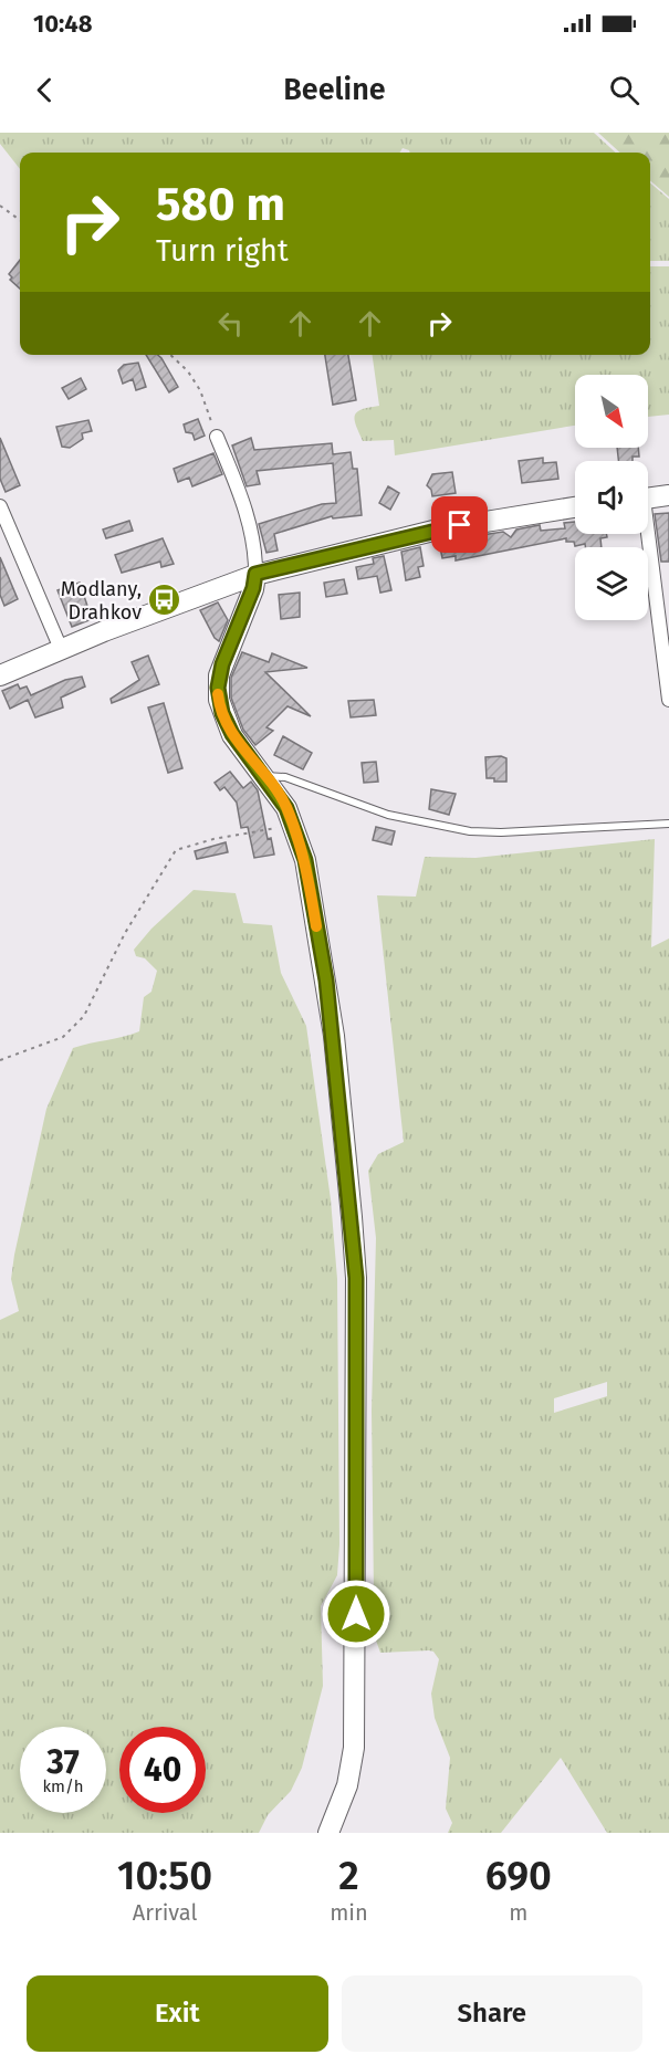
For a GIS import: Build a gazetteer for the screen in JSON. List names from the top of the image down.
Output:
{
  "places": {
    "bus stop": ["Modlany, Drahkov"]
  },
  "north": "bottom right",
  "page": {
    "status": "10:48",
    "header": "Beeline",
    "turn": ["580 m", "Turn right"],
    "speed": "37 km/h",
    "limit": "40",
    "eta": [
      "10:50",
      "Arrival",
      "2",
      "min",
      "690",
      "m"
    ],
    "buttons": ["Exit", "Share"]
  }
}
